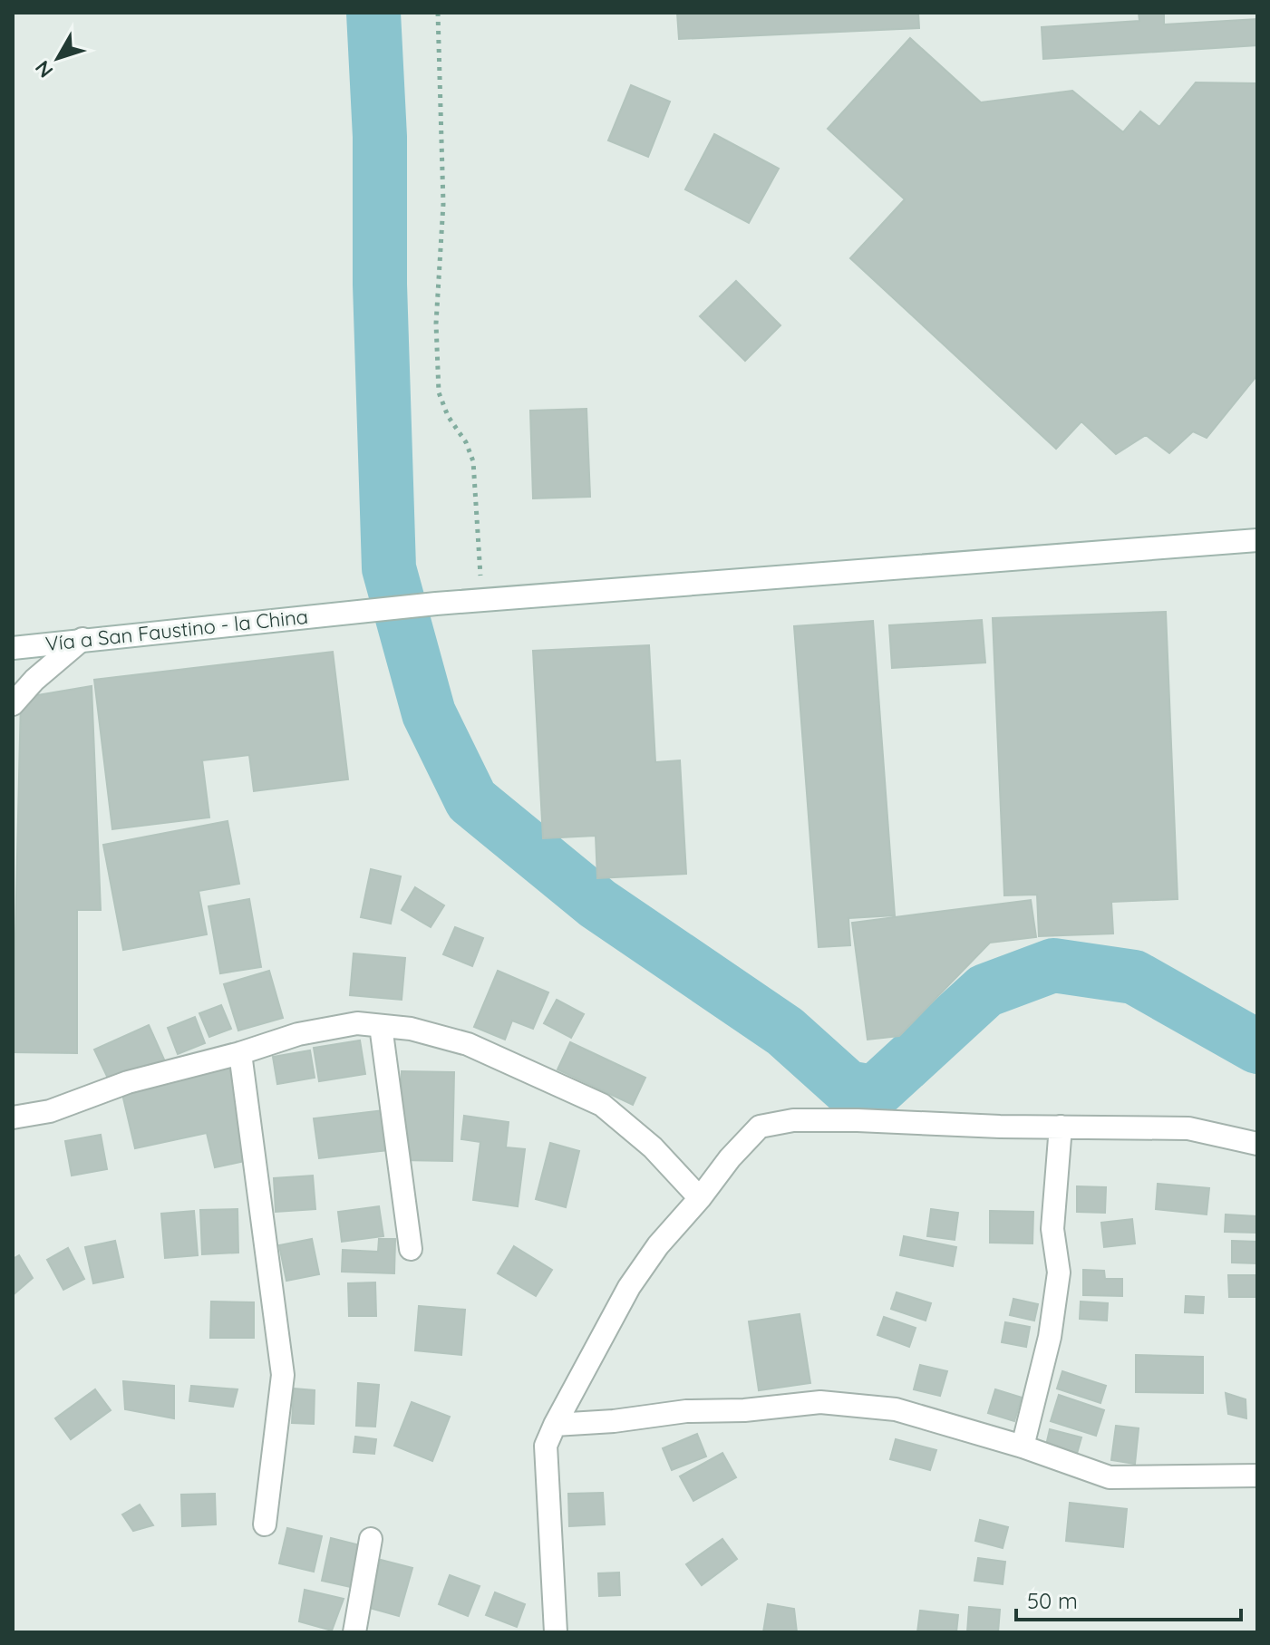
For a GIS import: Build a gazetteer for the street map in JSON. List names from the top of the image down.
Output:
{
  "streets": {
    "street": ["Vía a San Faustino - la China"]
  },
  "scale_bar": "50 m",
  "north": "bottom left"
}
